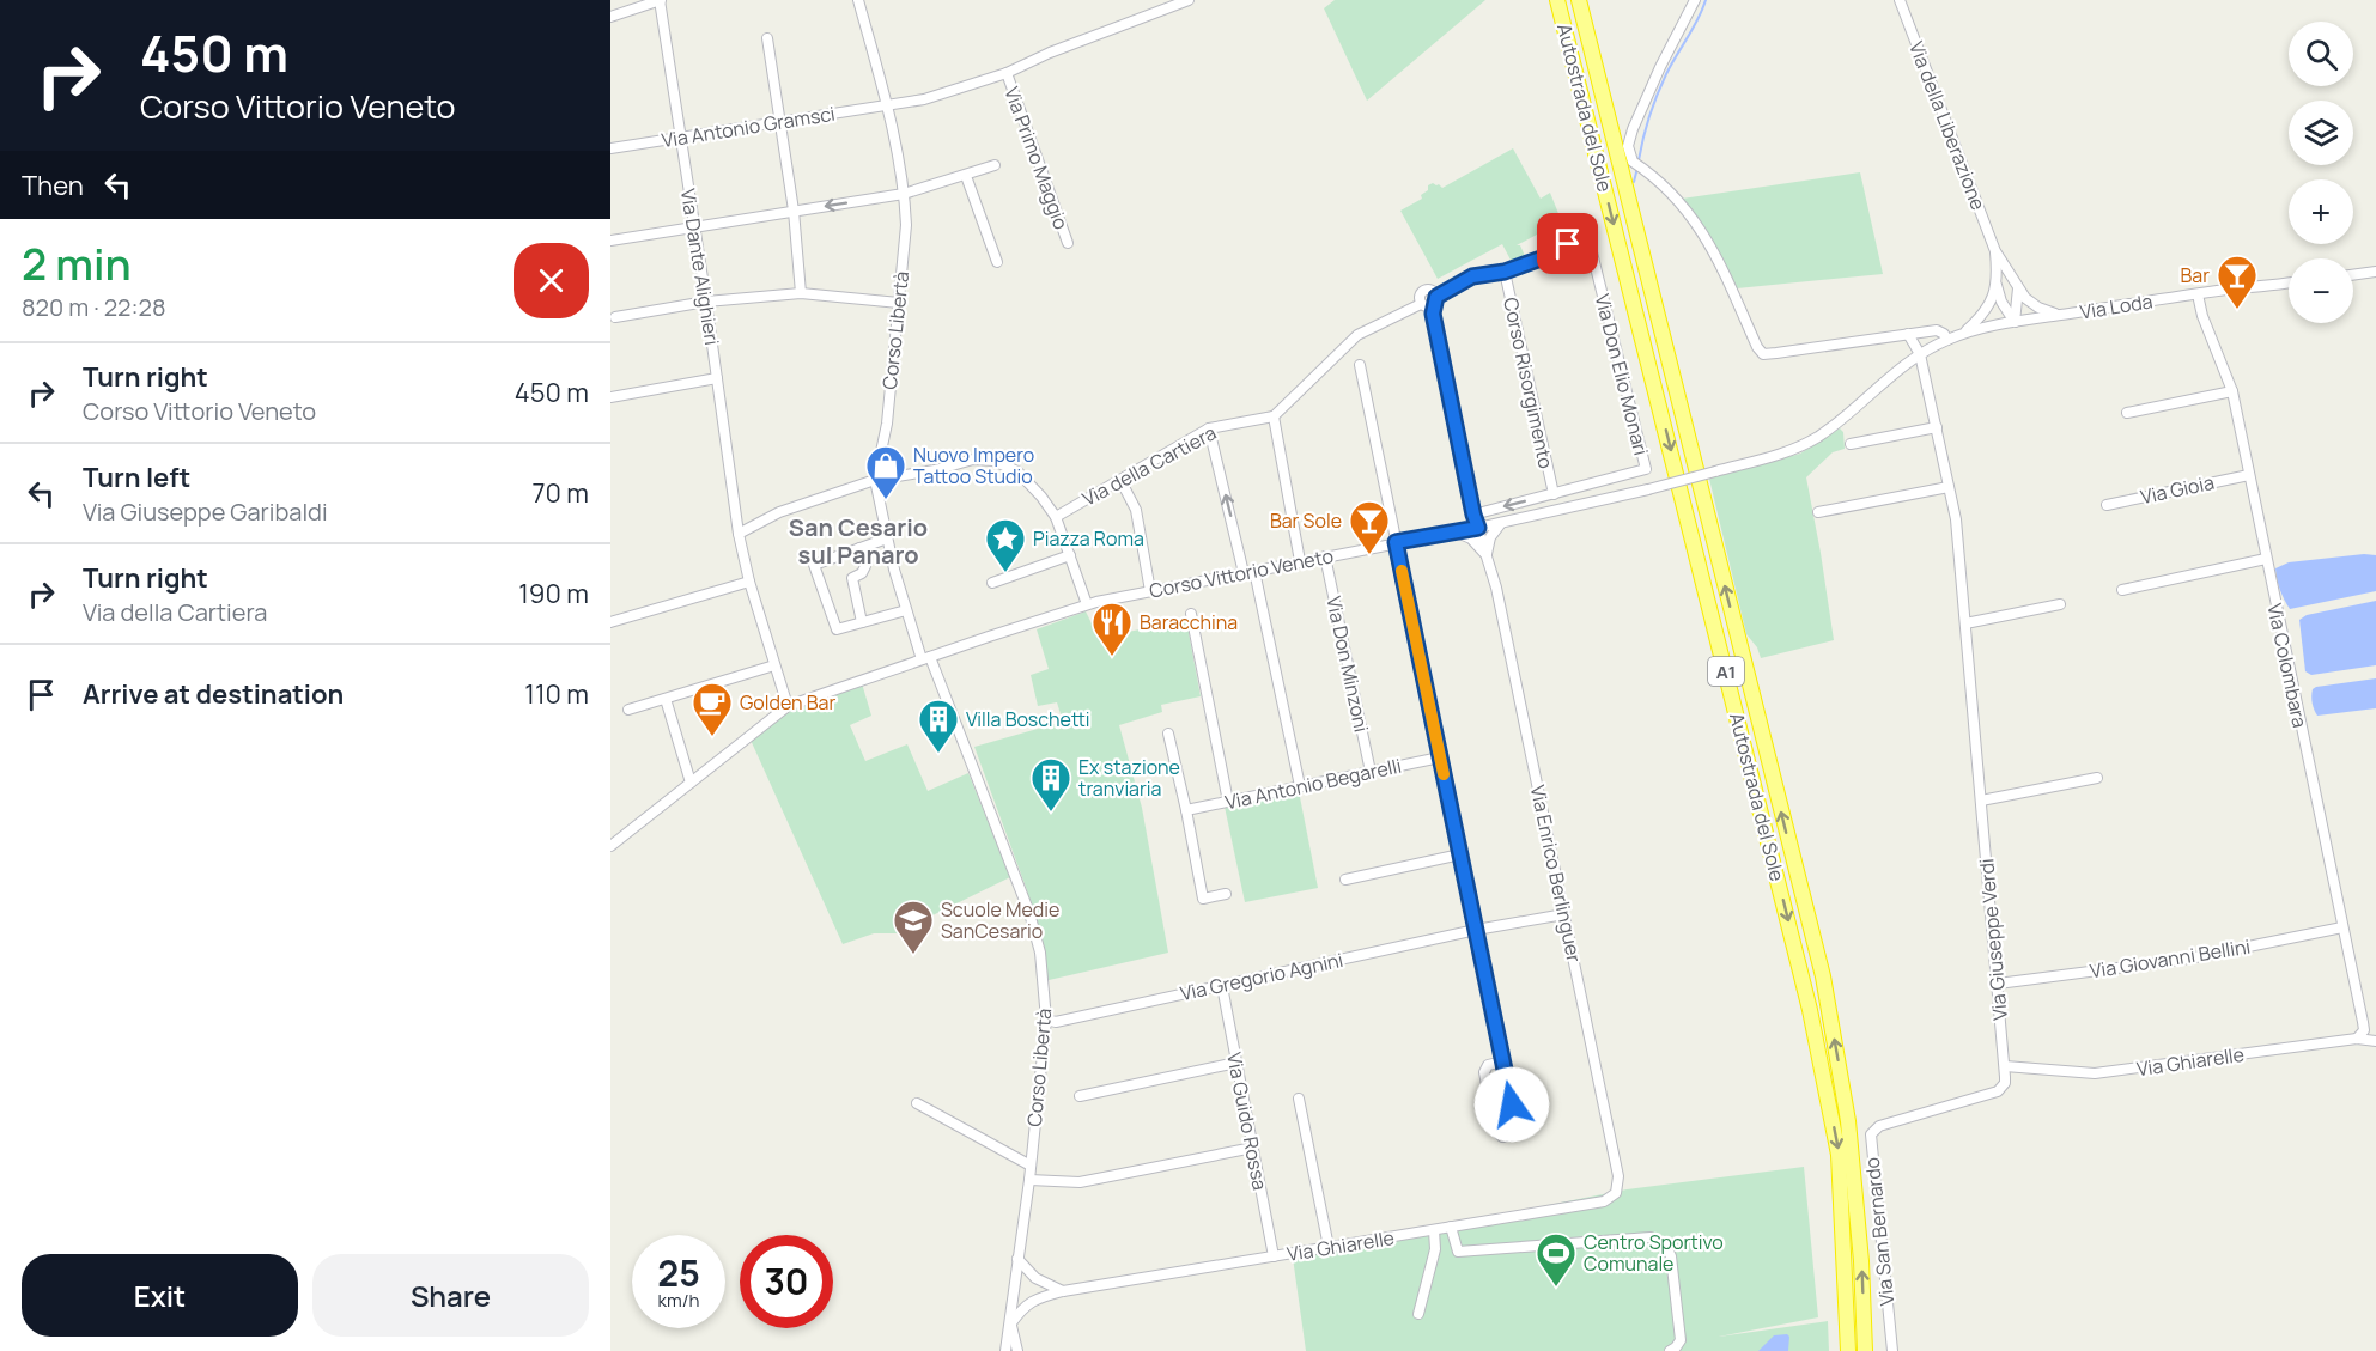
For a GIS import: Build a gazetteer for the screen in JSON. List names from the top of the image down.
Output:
{
  "streets": {
    "highway": ["Autostrada del Sole", "A1"],
    "street": [
      "Via della Liberazione",
      "Via Antonio Gramsci",
      "Via Primo Maggio",
      "Via Dante Alighieri",
      "Via Loda",
      "Corso Libertà",
      "Via Don Elio Monari",
      "Corso Risorgimento",
      "Via della Cartiera",
      "Via Gioia",
      "Corso Vittorio Veneto",
      "Via Don Minzoni",
      "Via Colombara",
      "Via Antonio Begarelli",
      "Via Enrico Berlinguer",
      "Via Giuseppe Verdi",
      "Via Giovanni Bellini",
      "Via Gregorio Agnini",
      "Via Ghiarelle",
      "Via Guido Rossa",
      "Via San Bernardo"
    ]
  },
  "crossings": [
    ["Via della Liberazione", "Via Loda"],
    ["Via della Liberazione", "Corso Vittorio Veneto"],
    ["Via Antonio Gramsci", "Via Primo Maggio"],
    ["Via Antonio Gramsci", "Via Dante Alighieri"],
    ["Via Antonio Gramsci", "Corso Libertà"],
    ["Via Primo Maggio", "Corso Libertà"],
    ["Via Dante Alighieri", "Corso Vittorio Veneto"],
    ["Via Loda", "Corso Vittorio Veneto"],
    ["Via Loda", "Via Colombara"],
    ["Corso Libertà", "Corso Vittorio Veneto"],
    ["Corso Libertà", "Via Gregorio Agnini"],
    ["Via Don Elio Monari", "Corso Risorgimento"],
    ["Via Don Elio Monari", "Via Enrico Berlinguer"],
    ["Via Gioia", "Via Colombara"],
    ["Corso Vittorio Veneto", "Via Don Minzoni"],
    ["Corso Vittorio Veneto", "Via Enrico Berlinguer"],
    ["Corso Vittorio Veneto", "Via Giuseppe Verdi"],
    ["Via Don Minzoni", "Via Antonio Begarelli"],
    ["Via Colombara", "Via Giovanni Bellini"],
    ["Via Colombara", "Via Ghiarelle"],
    ["Via Enrico Berlinguer", "Via Gregorio Agnini"],
    ["Via Enrico Berlinguer", "Via Ghiarelle"],
    ["Via Giuseppe Verdi", "Via Giovanni Bellini"],
    ["Via Giuseppe Verdi", "Via Ghiarelle"],
    ["Via Giuseppe Verdi", "Via San Bernardo"],
    ["Via Gregorio Agnini", "Via Guido Rossa"],
    ["Via Ghiarelle", "Via Guido Rossa"],
    ["Via Ghiarelle", "Via San Bernardo"]
  ],
  "districts": ["San Cesario sul Panaro"],
  "places": {
    "bar": ["Bar", "Bar Sole"],
    "shop": ["Nuovo Impero Tattoo Studio"],
    "place": ["Piazza Roma"],
    "restaurant": ["Baracchina"],
    "cafe": ["Golden Bar"],
    "building": ["Villa Boschetti", "Ex stazione tranviaria"],
    "school or university": ["Scuole Medie SanCesario"],
    "sports": ["Centro Sportivo Comunale"]
  },
  "page": {
    "turn": ["450 m", "Corso Vittorio Veneto"],
    "map_buttons": ["+", "−"],
    "then": "Then",
    "heading": ["2 min", "820 m · 22:28"],
    "list": [
      {
        "name": "Turn right",
        "note": "Corso Vittorio Veneto",
        "value": "450 m"
      },
      {
        "name": "Turn left",
        "note": "Via Giuseppe Garibaldi",
        "value": "70 m"
      },
      {
        "name": "Turn right",
        "note": "Via della Cartiera",
        "value": "190 m"
      },
      {
        "name": "Arrive at destination",
        "value": "110 m"
      }
    ],
    "speed": "25 km/h",
    "limit": "30",
    "buttons": ["Exit", "Share"]
  }
}
